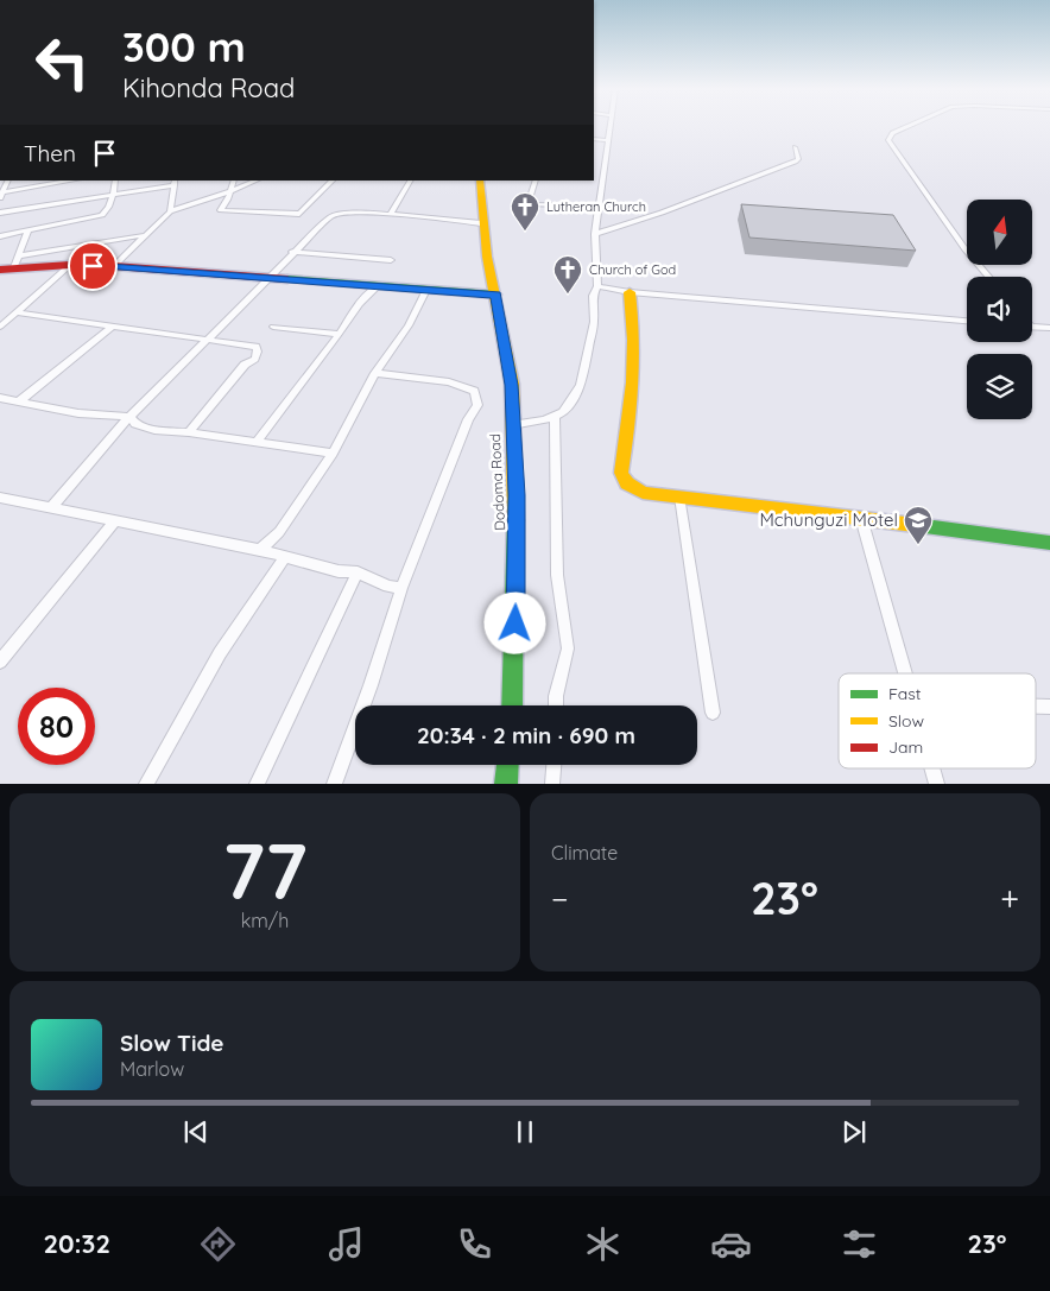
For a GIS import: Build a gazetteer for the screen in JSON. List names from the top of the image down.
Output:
{
  "streets": {
    "main road": ["Dodoma Road"]
  },
  "places": {
    "church": ["Lutheran Church", "Church of God"],
    "school or university": ["Mchunguzi Motel"]
  },
  "legend": ["Fast", "Slow", "Jam"],
  "north": "top",
  "page": {
    "turn": ["300 m", "Kihonda Road"],
    "then": "Then",
    "limit": "80",
    "trip": "20:34 · 2 min · 690 m",
    "tile": [
      ["77", "km/h"],
      "Climate"
    ],
    "heat": ["−", "23°", "+"],
    "song": ["Slow Tide", "Marlow"],
    "tabs": ["20:32", "23°"]
  }
}
